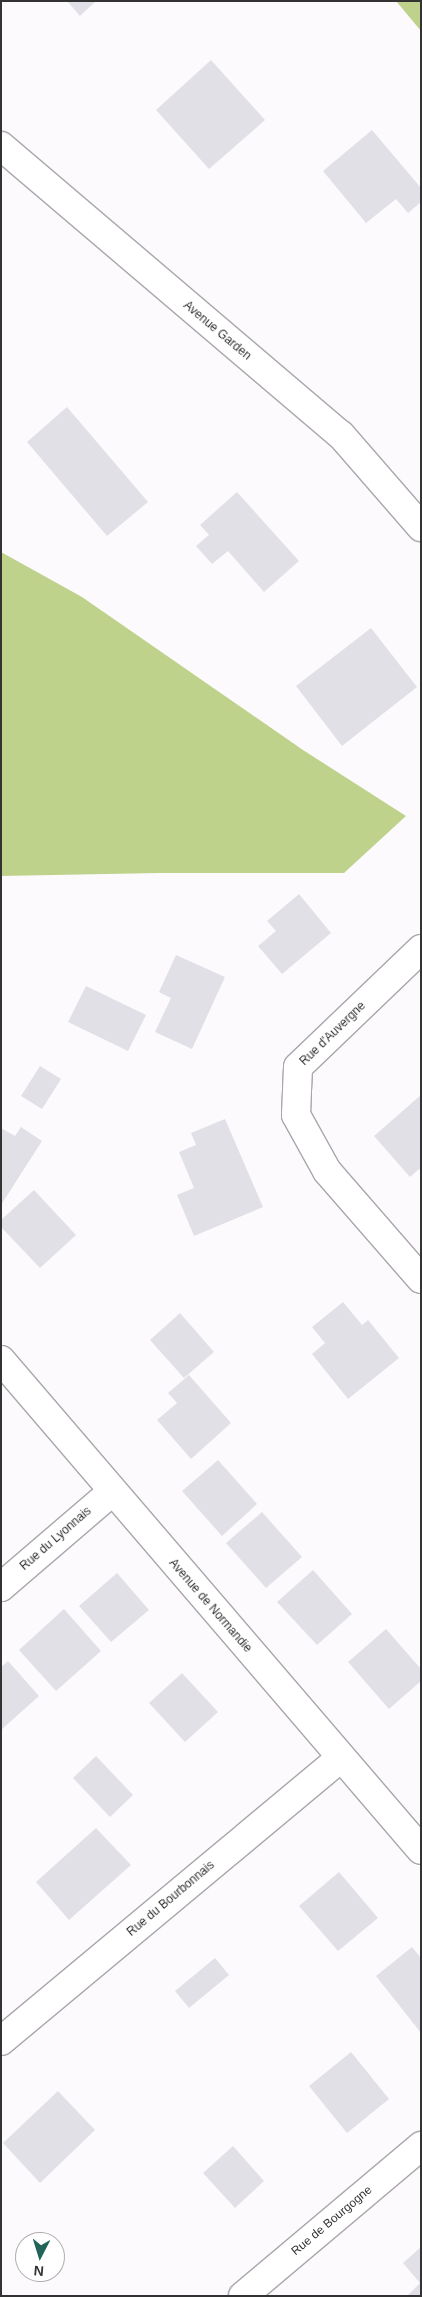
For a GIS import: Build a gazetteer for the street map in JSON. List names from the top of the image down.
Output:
{
  "streets": {
    "street": [
      "Avenue Garden",
      "Rue d'Auvergne",
      "Rue du Lyonnais",
      "Avenue de Normandie",
      "Rue du Bourbonnais",
      "Rue de Bourgogne"
    ]
  },
  "crossings": [
    ["Rue du Lyonnais", "Avenue de Normandie"],
    ["Avenue de Normandie", "Rue du Bourbonnais"]
  ],
  "north": "bottom"
}
